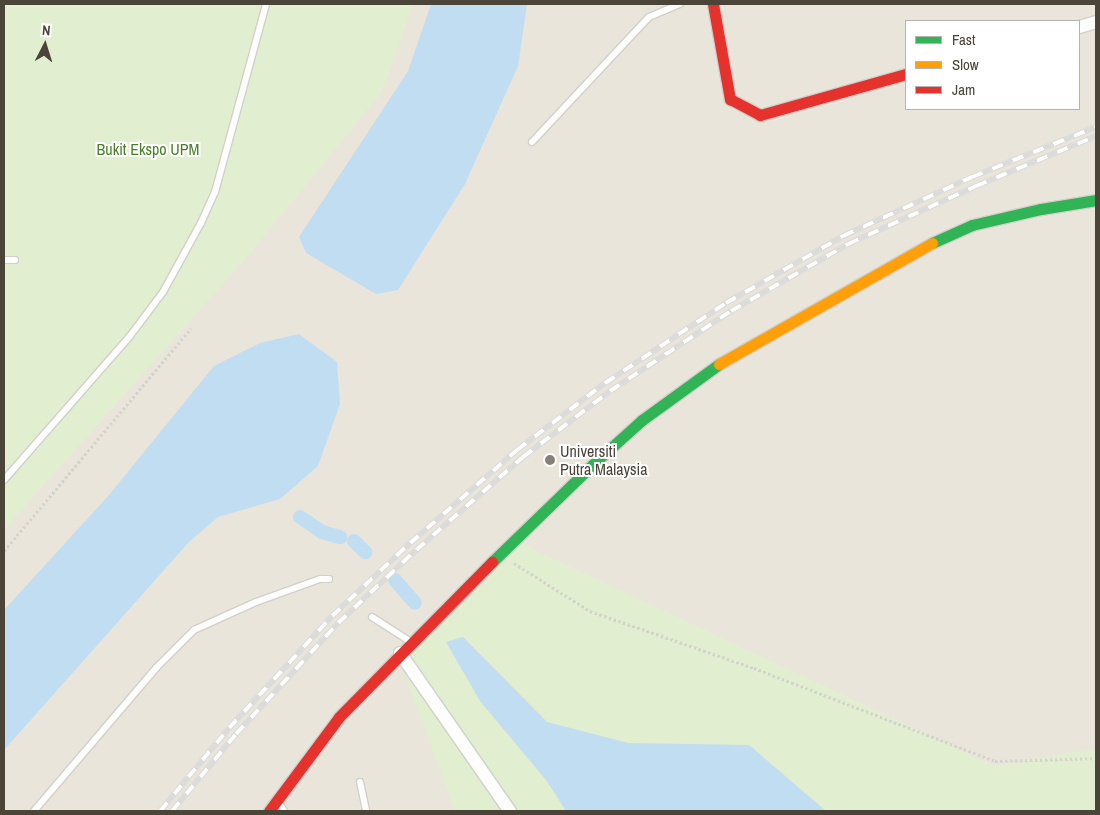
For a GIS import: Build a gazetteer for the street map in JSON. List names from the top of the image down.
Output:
{
  "parks": ["Bukit Ekspo UPM"],
  "places": ["Universiti Putra Malaysia"],
  "legend": ["Fast", "Slow", "Jam"],
  "north": "top"
}
